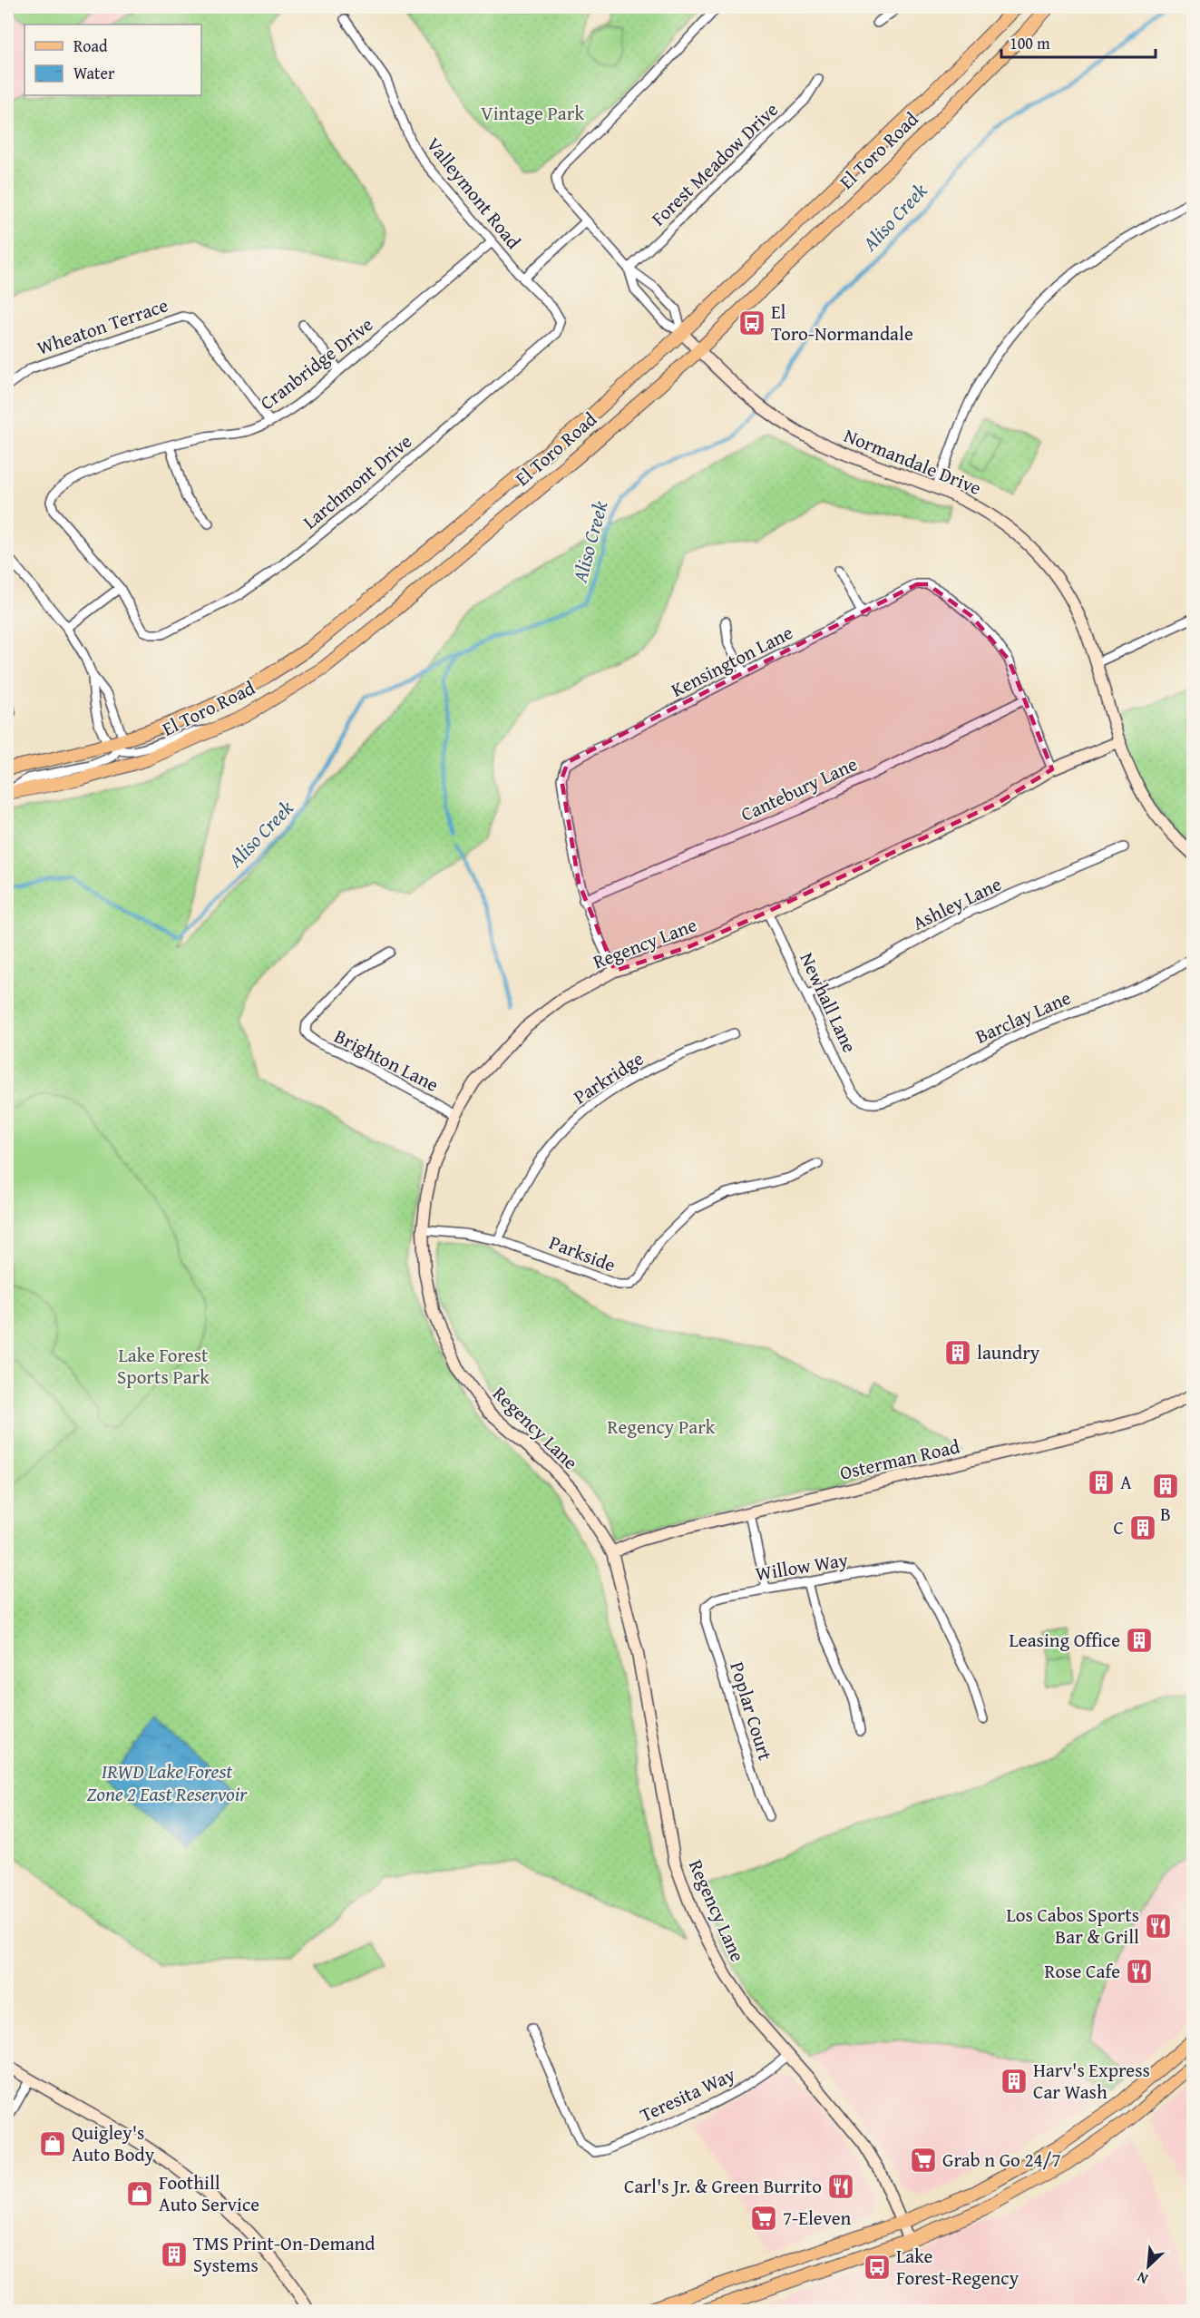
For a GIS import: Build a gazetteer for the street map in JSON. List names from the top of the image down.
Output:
{
  "streets": {
    "main road": ["El Toro Road"],
    "street": [
      "Forest Meadow Drive",
      "Valleymont Road",
      "Wheaton Terrace",
      "Cranbridge Drive",
      "Normandale Drive",
      "Larchmont Drive",
      "Kensington Lane",
      "Cantebury Lane",
      "Ashley Lane",
      "Regency Lane",
      "Newhall Lane",
      "Barclay Lane",
      "Brighton Lane",
      "Parkridge",
      "Parkside",
      "Osterman Road",
      "Willow Way",
      "Poplar Court",
      "Teresita Way"
    ]
  },
  "crossings": [
    ["El Toro Road", "Normandale Drive"],
    ["Forest Meadow Drive", "Normandale Drive"],
    ["Valleymont Road", "Cranbridge Drive"],
    ["Valleymont Road", "Larchmont Drive"],
    ["Wheaton Terrace", "Cranbridge Drive"],
    ["Cranbridge Drive", "Larchmont Drive"],
    ["Normandale Drive", "Regency Lane"],
    ["Kensington Lane", "Cantebury Lane"],
    ["Ashley Lane", "Newhall Lane"],
    ["Regency Lane", "Newhall Lane"],
    ["Regency Lane", "Brighton Lane"],
    ["Regency Lane", "Parkside"],
    ["Regency Lane", "Osterman Road"],
    ["Regency Lane", "Teresita Way"],
    ["Newhall Lane", "Barclay Lane"],
    ["Parkridge", "Parkside"],
    ["Willow Way", "Poplar Court"]
  ],
  "water": ["Aliso Creek", "IRWD Lake Forest Zone 2 East Reservoir"],
  "parks": ["Vintage Park", "Lake Forest Sports Park", "Regency Park"],
  "places": {
    "bus stop": ["El Toro-Normandale", "Lake Forest-Regency"],
    "building": [
      "laundry",
      "A",
      "B",
      "C",
      "Leasing Office",
      "Harv's Express Car Wash",
      "TMS Print-On-Demand Systems"
    ],
    "restaurant": ["Los Cabos Sports Bar & Grill", "Rose Cafe", "Carl's Jr. & Green Burrito"],
    "shop": ["Quigley's Auto Body", "Foothill Auto Service"],
    "supermarket": ["Grab n Go 24/7", "7-Eleven"]
  },
  "legend": ["Road", "Water"],
  "scale_bar": "100 m",
  "north": "bottom left"
}
